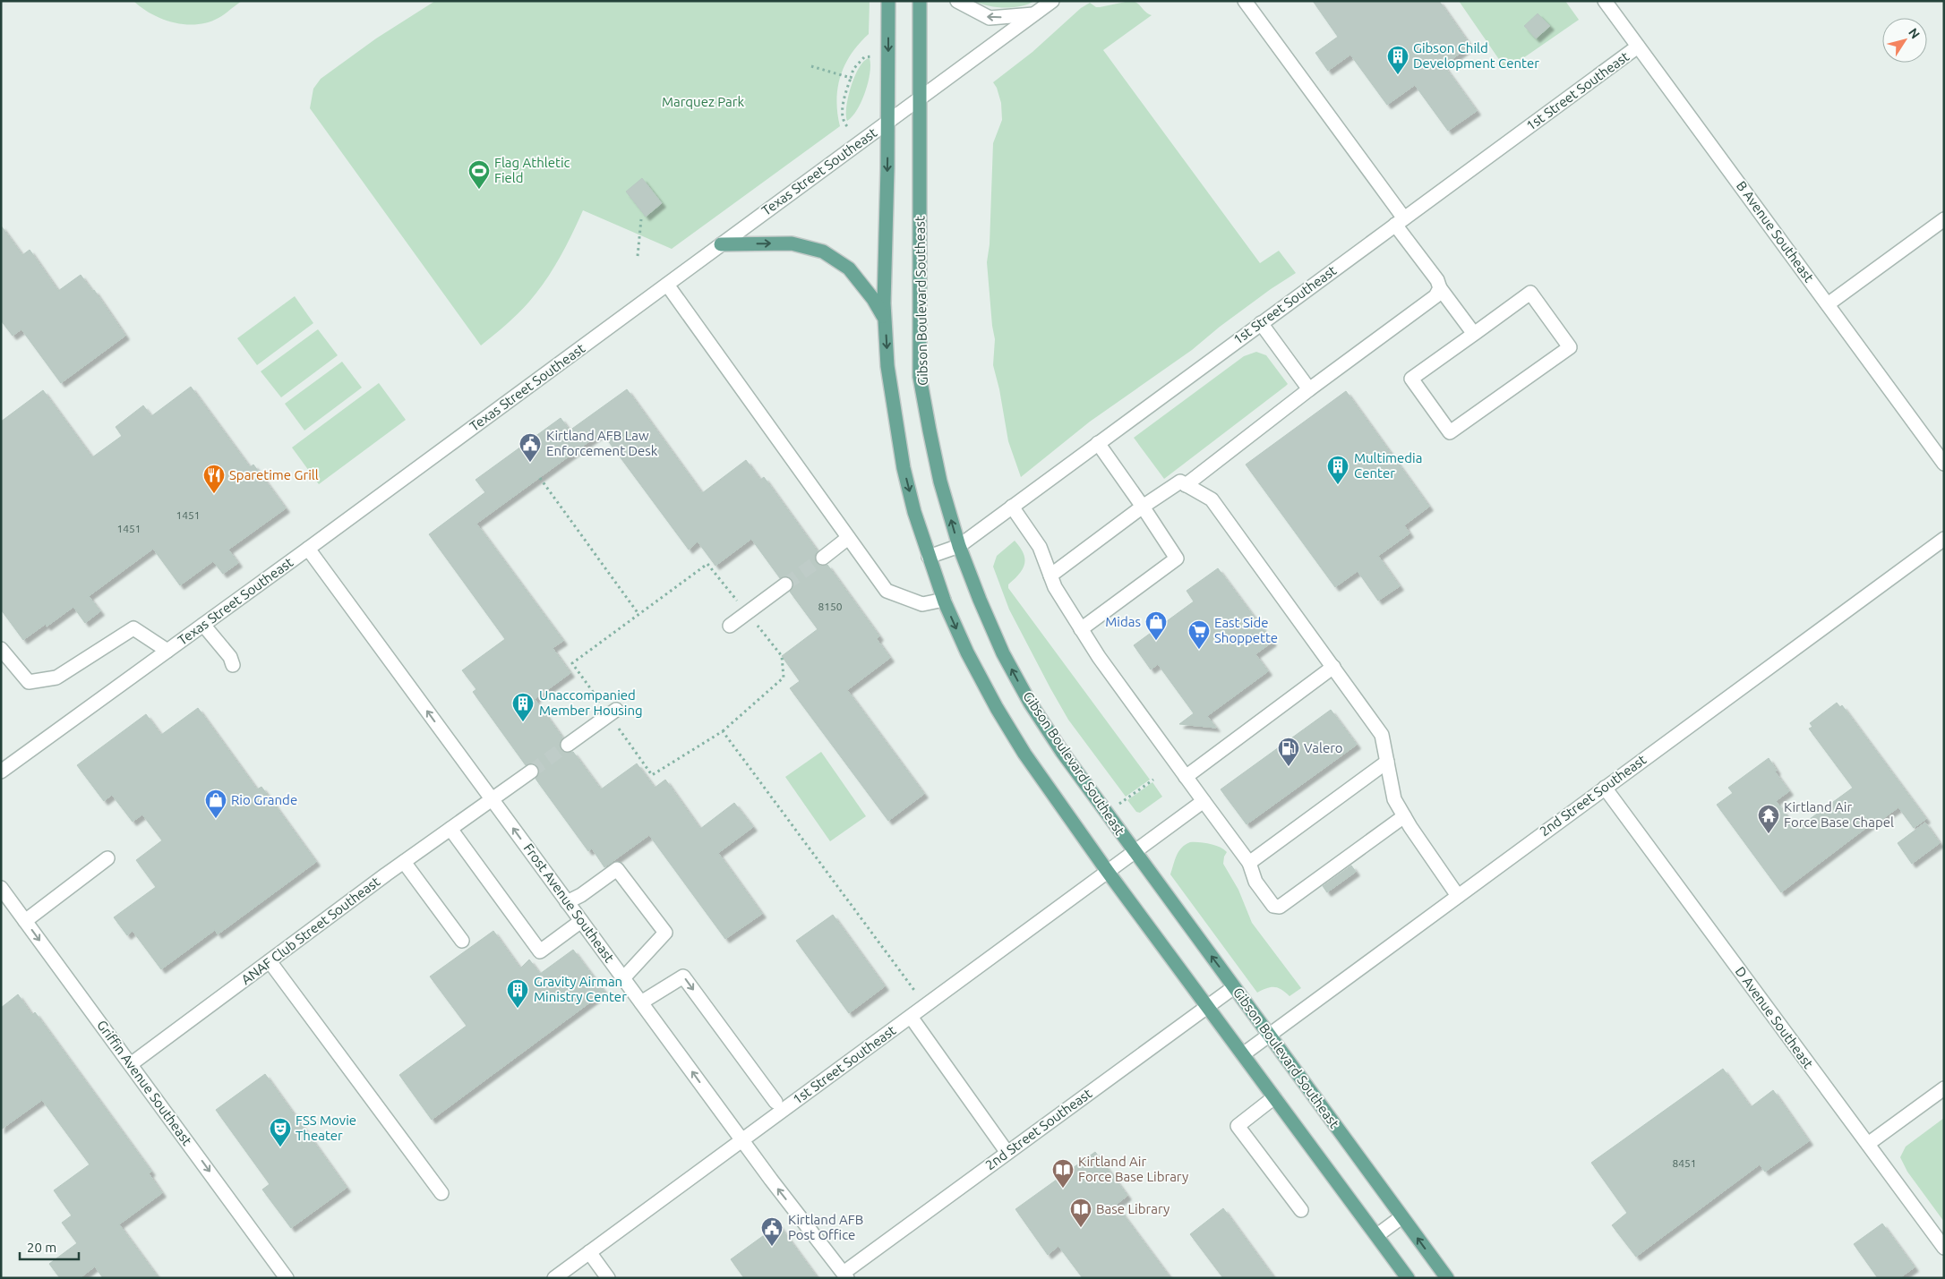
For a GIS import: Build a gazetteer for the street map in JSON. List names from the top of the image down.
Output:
{
  "streets": {
    "main road": ["Gibson Boulevard Southeast"],
    "street": [
      "1st Street Southeast",
      "Texas Street Southeast",
      "B Avenue Southeast",
      "2nd Street Southeast",
      "Frost Avenue Southeast",
      "ANAF Club Street Southeast",
      "D Avenue Southeast",
      "Griffin Avenue Southeast"
    ]
  },
  "crossings": [
    ["1st Street Southeast", "B Avenue Southeast"],
    ["1st Street Southeast", "Gibson Boulevard Southeast"],
    ["1st Street Southeast", "Frost Avenue Southeast"],
    ["Texas Street Southeast", "Gibson Boulevard Southeast"],
    ["Texas Street Southeast", "Frost Avenue Southeast"],
    ["Gibson Boulevard Southeast", "2nd Street Southeast"],
    ["2nd Street Southeast", "Frost Avenue Southeast"],
    ["2nd Street Southeast", "D Avenue Southeast"],
    ["Frost Avenue Southeast", "ANAF Club Street Southeast"],
    ["ANAF Club Street Southeast", "Griffin Avenue Southeast"]
  ],
  "one_way": ["Frost Avenue Southeast", "Griffin Avenue Southeast"],
  "parks": ["Marquez Park"],
  "places": {
    "building": [
      "Gibson Child Development Center",
      "Multimedia Center",
      "Unaccompanied Member Housing",
      "Gravity Airman Ministry Center"
    ],
    "sports": ["Flag Athletic Field"],
    "public building": ["Kirtland AFB Law Enforcement Desk", "Kirtland AFB Post Office"],
    "restaurant": ["Sparetime Grill"],
    "shop": ["Midas", "Rio Grande"],
    "supermarket": ["East Side Shoppette"],
    "fuel station": ["Valero"],
    "temple": ["Kirtland Air Force Base Chapel"],
    "theatre": ["FSS Movie Theater"],
    "library": ["Kirtland Air Force Base Library", "Base Library"]
  },
  "house_numbers": [
    "1451",
    "1451",
    "8150",
    "8451"
  ],
  "scale_bar": "20 m",
  "north": "top right"
}
